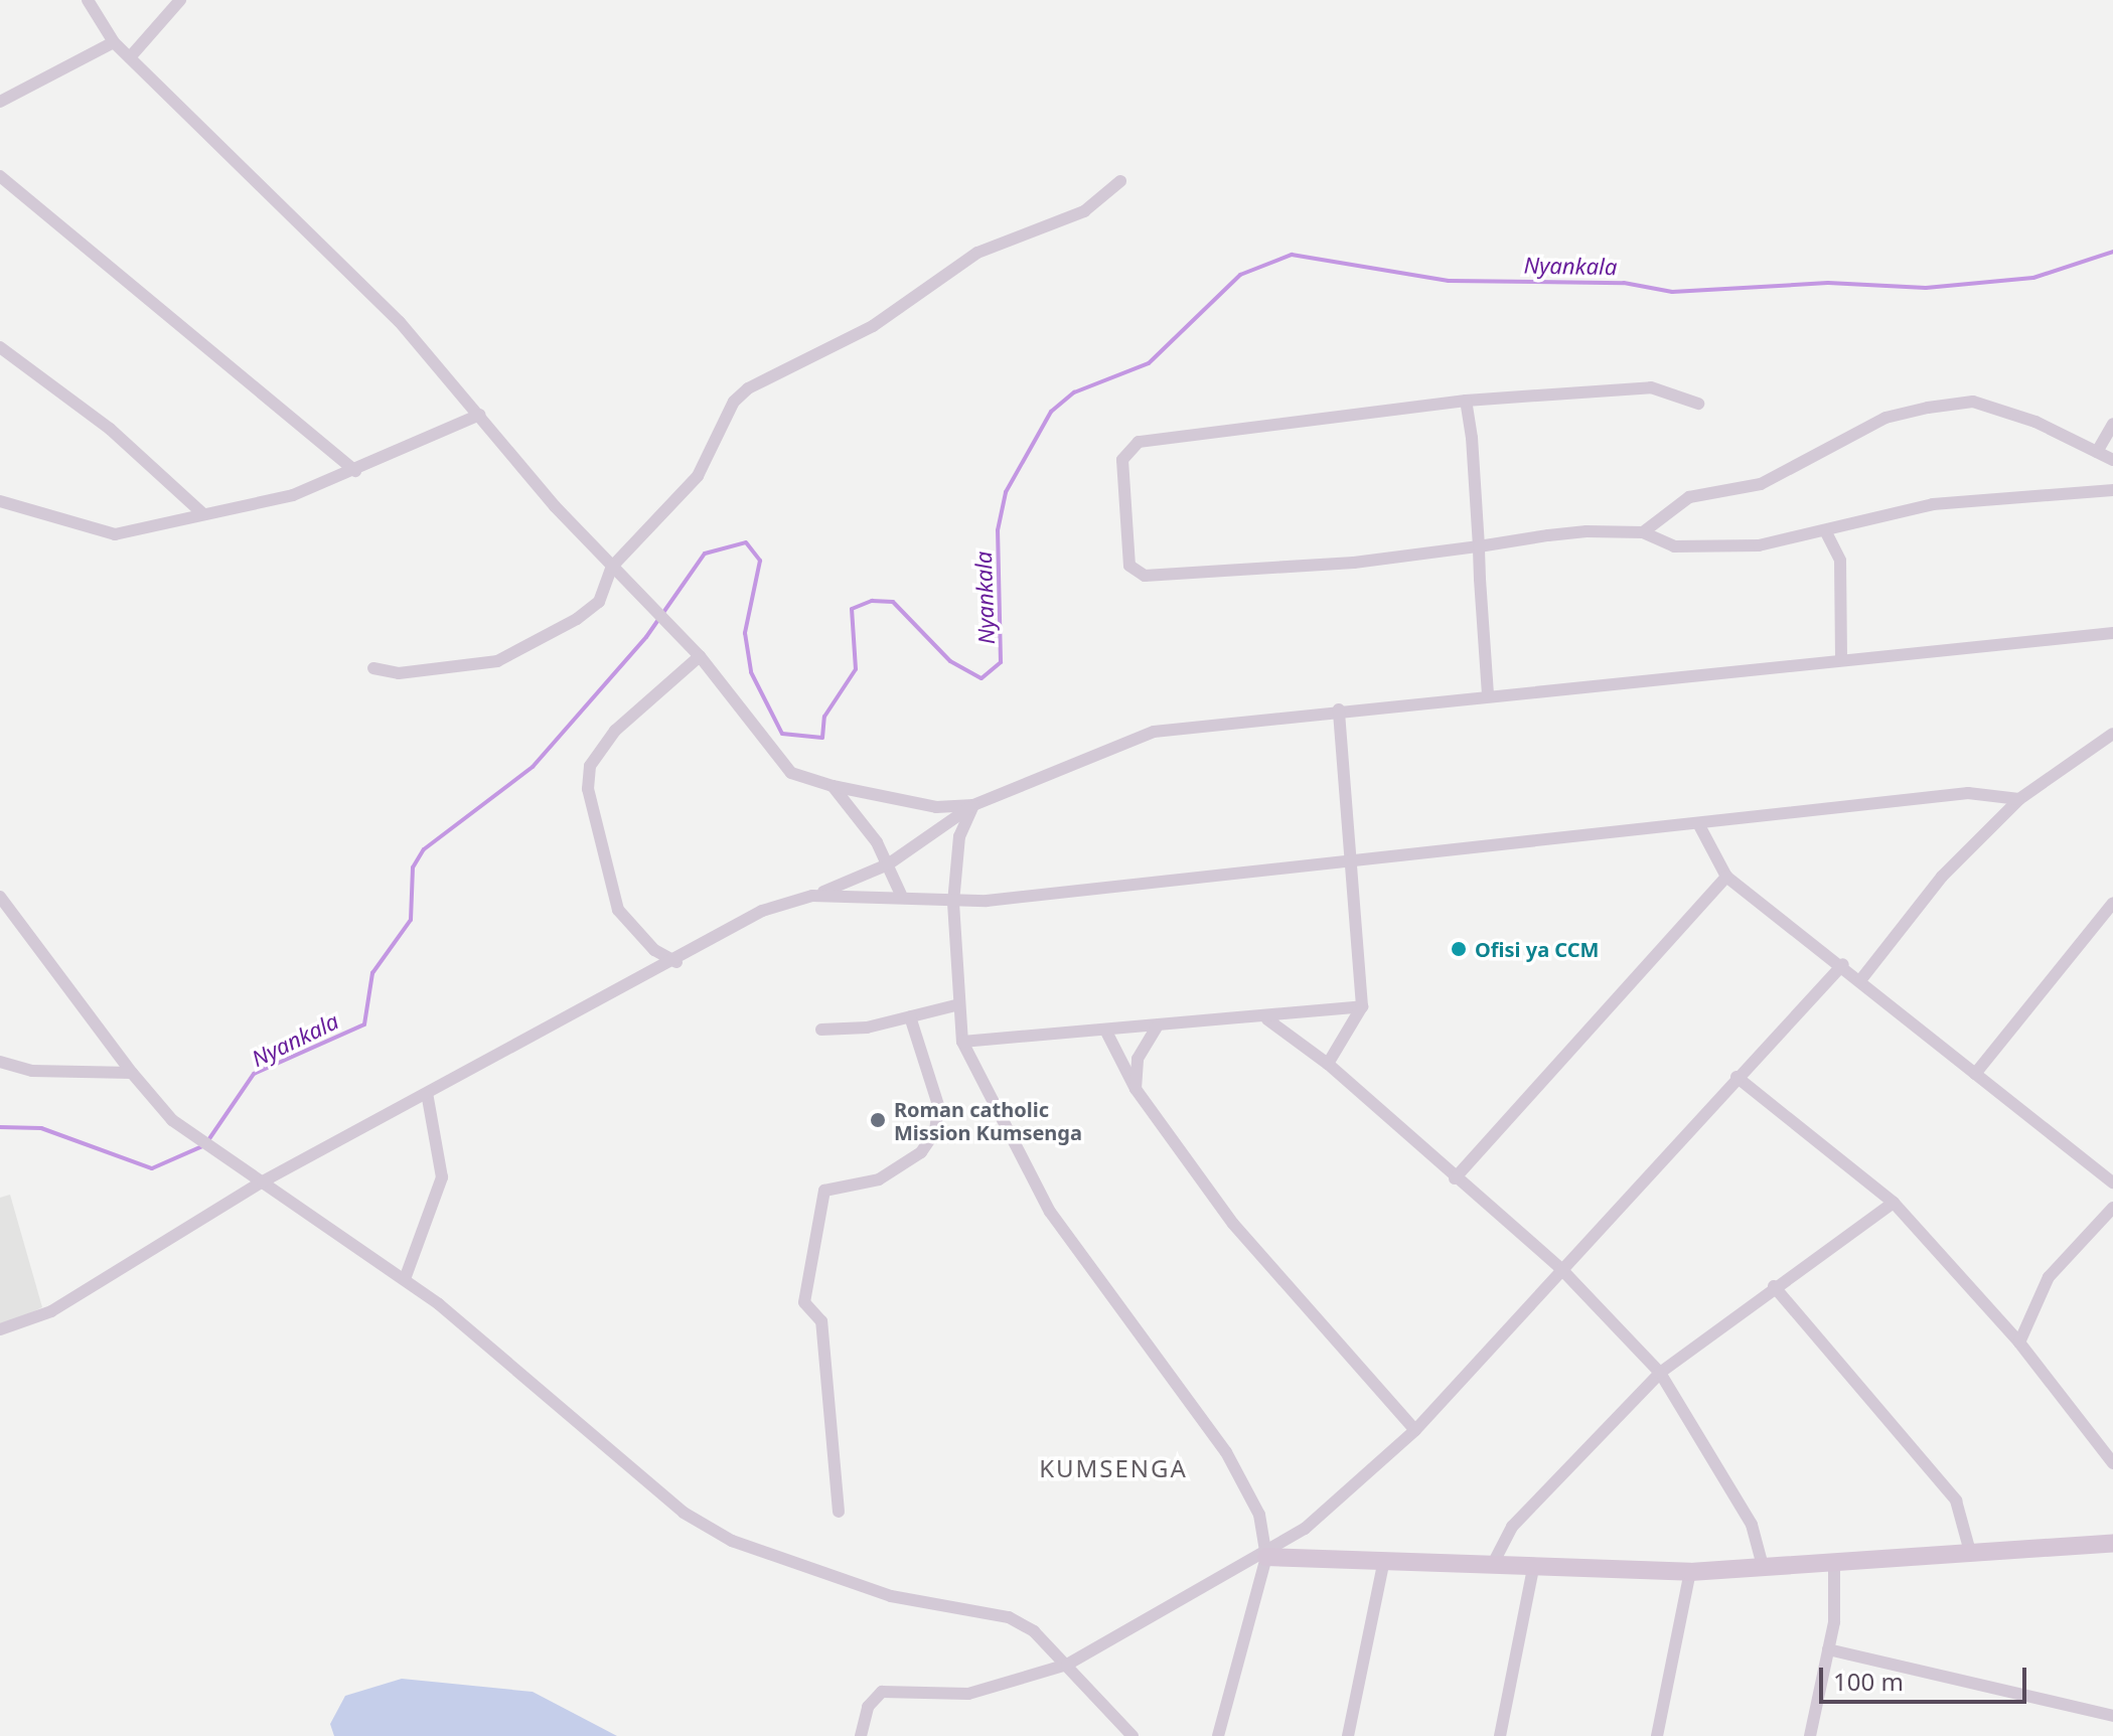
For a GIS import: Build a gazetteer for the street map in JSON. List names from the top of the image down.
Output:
{
  "districts": ["KUMSENGA"],
  "water": ["Nyankala"],
  "places": ["Ofisi ya CCM", "Roman catholic Mission Kumsenga"],
  "scale_bar": "100 m"
}
